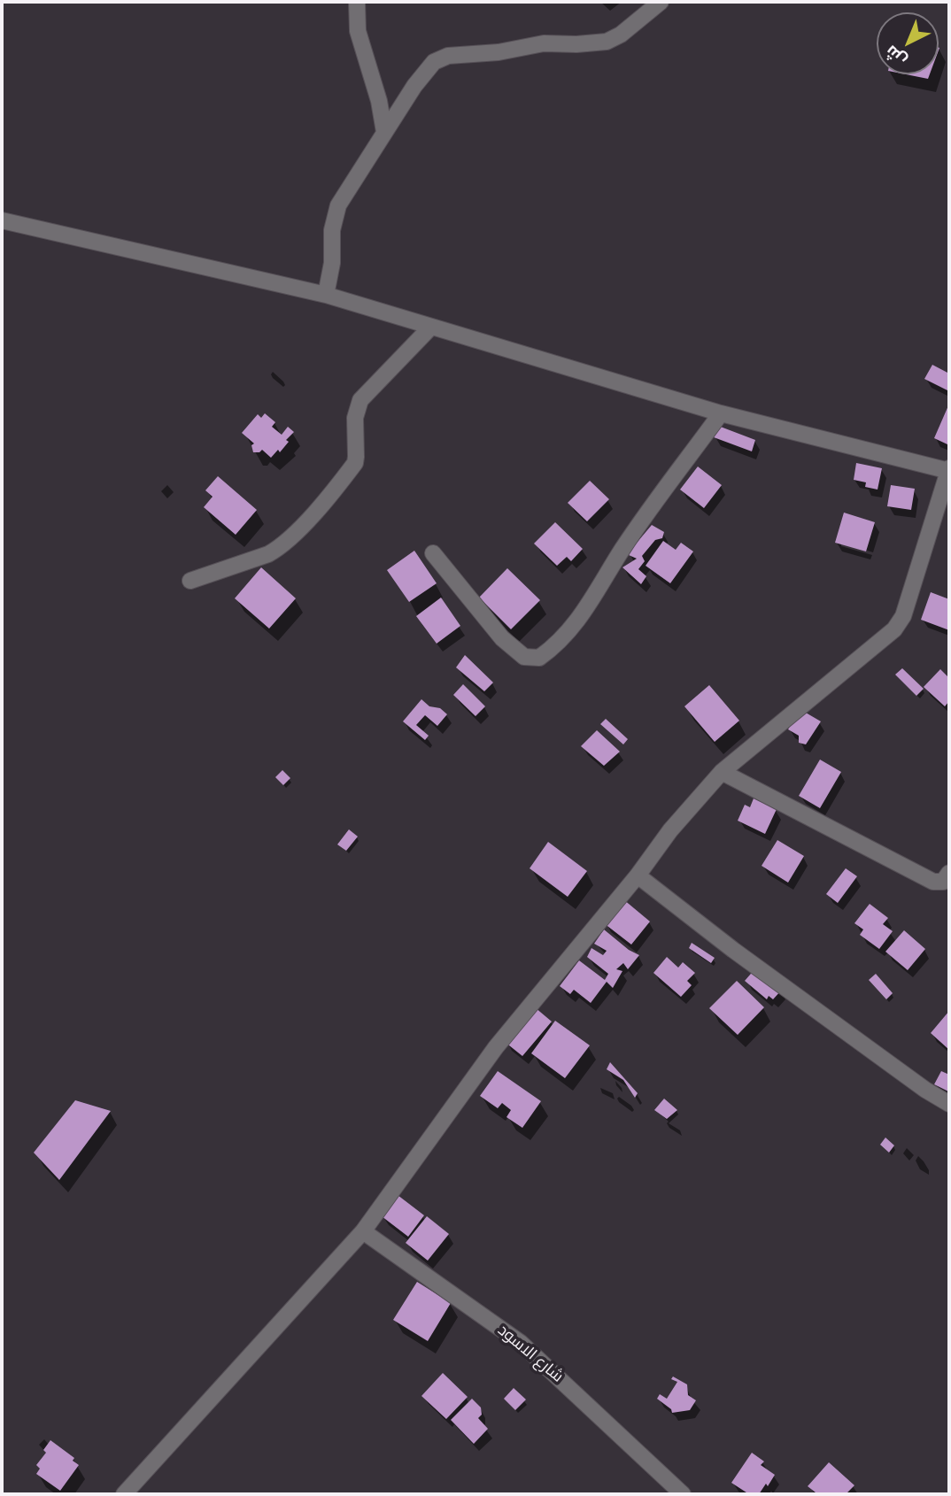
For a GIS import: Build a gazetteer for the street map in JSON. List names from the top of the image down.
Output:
{
  "streets": {
    "street": ["شارع الاسود"]
  },
  "north": "bottom left"
}
